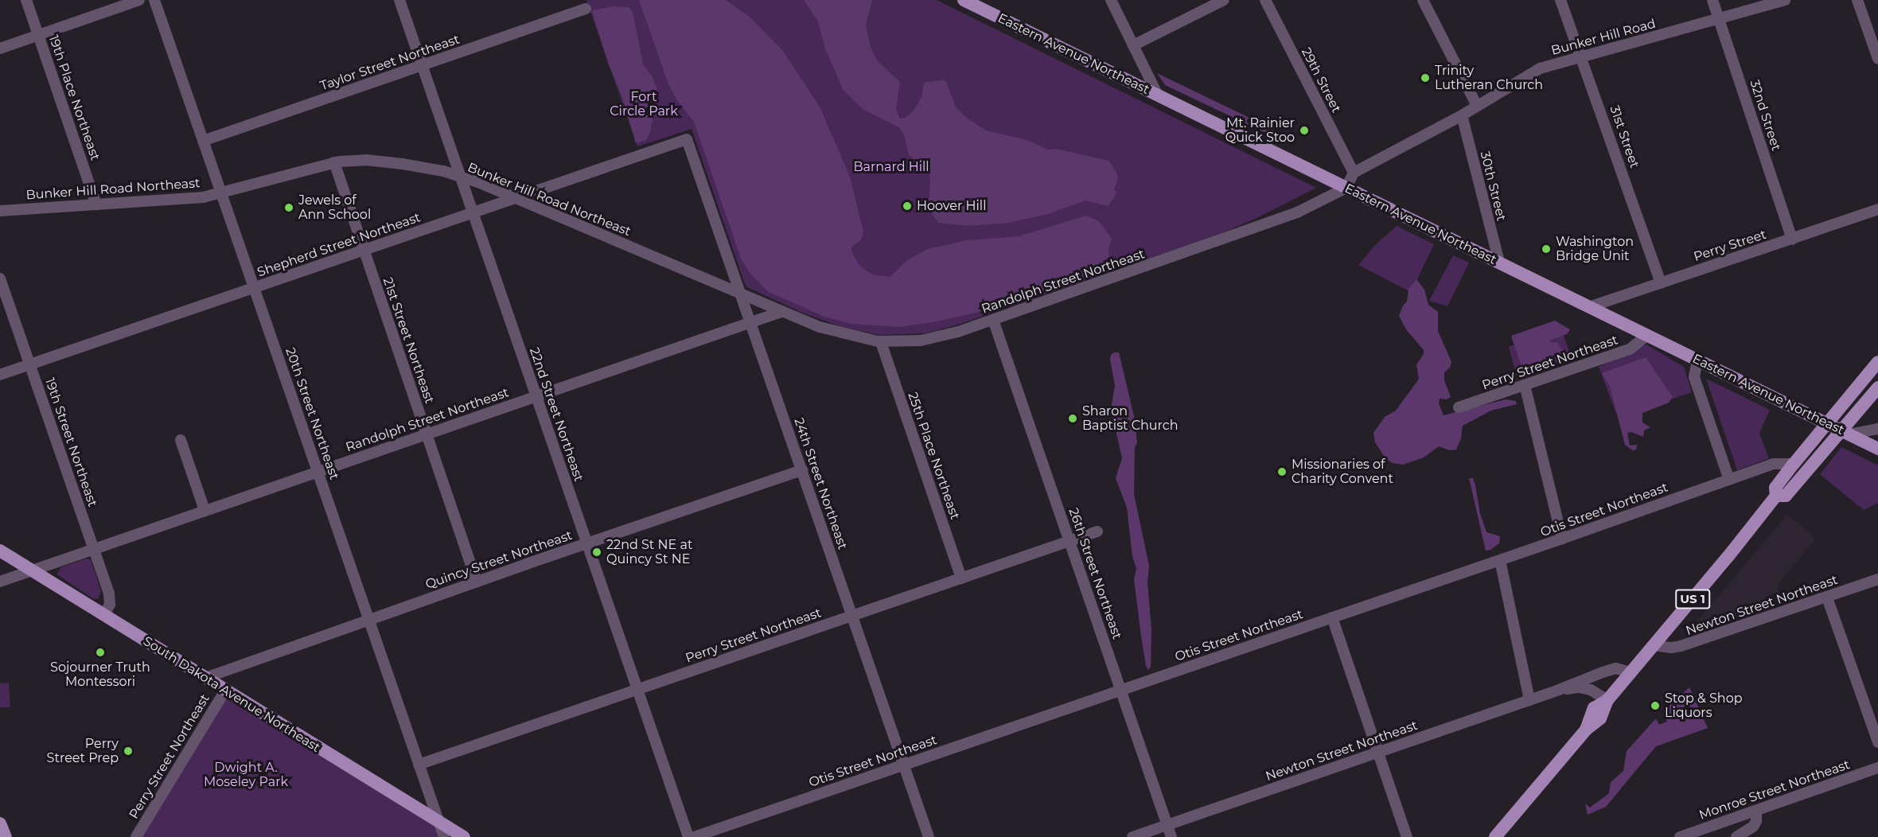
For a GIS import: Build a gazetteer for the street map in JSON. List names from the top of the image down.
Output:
{
  "streets": {
    "main road": ["Eastern Avenue Northeast", "US 1", "South Dakota Avenue Northeast"],
    "street": [
      "Bunker Hill Road",
      "Taylor Street Northeast",
      "29th Street",
      "19th Place Northeast",
      "32nd Street",
      "31st Street",
      "30th Street",
      "Bunker Hill Road Northeast",
      "Shepherd Street Northeast",
      "Perry Street",
      "Randolph Street Northeast",
      "21st Street Northeast",
      "Perry Street Northeast",
      "20th Street Northeast",
      "22nd Street Northeast",
      "19th Street Northeast",
      "25th Place Northeast",
      "24th Street Northeast",
      "Otis Street Northeast",
      "Quincy Street Northeast",
      "26th Street Northeast",
      "Newton Street Northeast",
      "Monroe Street Northeast"
    ]
  },
  "crossings": [
    ["Bunker Hill Road", "29th Street"],
    ["Bunker Hill Road", "32nd Street"],
    ["Bunker Hill Road", "31st Street"],
    ["Bunker Hill Road", "30th Street"],
    ["Eastern Avenue Northeast", "30th Street"],
    ["Eastern Avenue Northeast", "Perry Street"],
    ["Eastern Avenue Northeast", "Randolph Street Northeast"],
    ["Eastern Avenue Northeast", "Perry Street Northeast"],
    ["Eastern Avenue Northeast", "US 1"],
    ["Taylor Street Northeast", "20th Street Northeast"],
    ["Taylor Street Northeast", "22nd Street Northeast"],
    ["19th Place Northeast", "Bunker Hill Road Northeast"],
    ["32nd Street", "Perry Street"],
    ["31st Street", "Perry Street"],
    ["Bunker Hill Road Northeast", "Shepherd Street Northeast"],
    ["Bunker Hill Road Northeast", "Randolph Street Northeast"],
    ["Bunker Hill Road Northeast", "21st Street Northeast"],
    ["Bunker Hill Road Northeast", "20th Street Northeast"],
    ["Bunker Hill Road Northeast", "22nd Street Northeast"],
    ["Bunker Hill Road Northeast", "24th Street Northeast"],
    ["Shepherd Street Northeast", "21st Street Northeast"],
    ["Shepherd Street Northeast", "20th Street Northeast"],
    ["Shepherd Street Northeast", "22nd Street Northeast"],
    ["Shepherd Street Northeast", "19th Street Northeast"],
    ["Shepherd Street Northeast", "24th Street Northeast"],
    ["Randolph Street Northeast", "21st Street Northeast"],
    ["Randolph Street Northeast", "20th Street Northeast"],
    ["Randolph Street Northeast", "22nd Street Northeast"],
    ["Randolph Street Northeast", "19th Street Northeast"],
    ["Randolph Street Northeast", "25th Place Northeast"],
    ["Randolph Street Northeast", "24th Street Northeast"],
    ["Randolph Street Northeast", "26th Street Northeast"],
    ["Randolph Street Northeast", "South Dakota Avenue Northeast"],
    ["21st Street Northeast", "Quincy Street Northeast"],
    ["Perry Street Northeast", "20th Street Northeast"],
    ["Perry Street Northeast", "22nd Street Northeast"],
    ["Perry Street Northeast", "25th Place Northeast"],
    ["Perry Street Northeast", "24th Street Northeast"],
    ["Perry Street Northeast", "26th Street Northeast"],
    ["Perry Street Northeast", "South Dakota Avenue Northeast"],
    ["20th Street Northeast", "Quincy Street Northeast"],
    ["20th Street Northeast", "South Dakota Avenue Northeast"],
    ["22nd Street Northeast", "Quincy Street Northeast"],
    ["19th Street Northeast", "South Dakota Avenue Northeast"],
    ["24th Street Northeast", "Otis Street Northeast"],
    ["24th Street Northeast", "Quincy Street Northeast"],
    ["Otis Street Northeast", "26th Street Northeast"],
    ["Otis Street Northeast", "US 1"],
    ["Quincy Street Northeast", "South Dakota Avenue Northeast"],
    ["26th Street Northeast", "Newton Street Northeast"],
    ["US 1", "Newton Street Northeast"]
  ],
  "parks": ["Fort Circle Park", "Barnard Hill", "Dwight A. Moseley Park"],
  "places": [
    "Trinity Lutheran Church",
    "Mt. Rainier Quick Stoo",
    "Hoover Hill",
    "Jewels of Ann School",
    "Washington Bridge Unit",
    "Sharon Baptist Church",
    "Missionaries of Charity Convent",
    "22nd St NE at Quincy St NE",
    "Sojourner Truth Montessori",
    "Stop & Shop Liquors",
    "Perry Street Prep"
  ]
}
